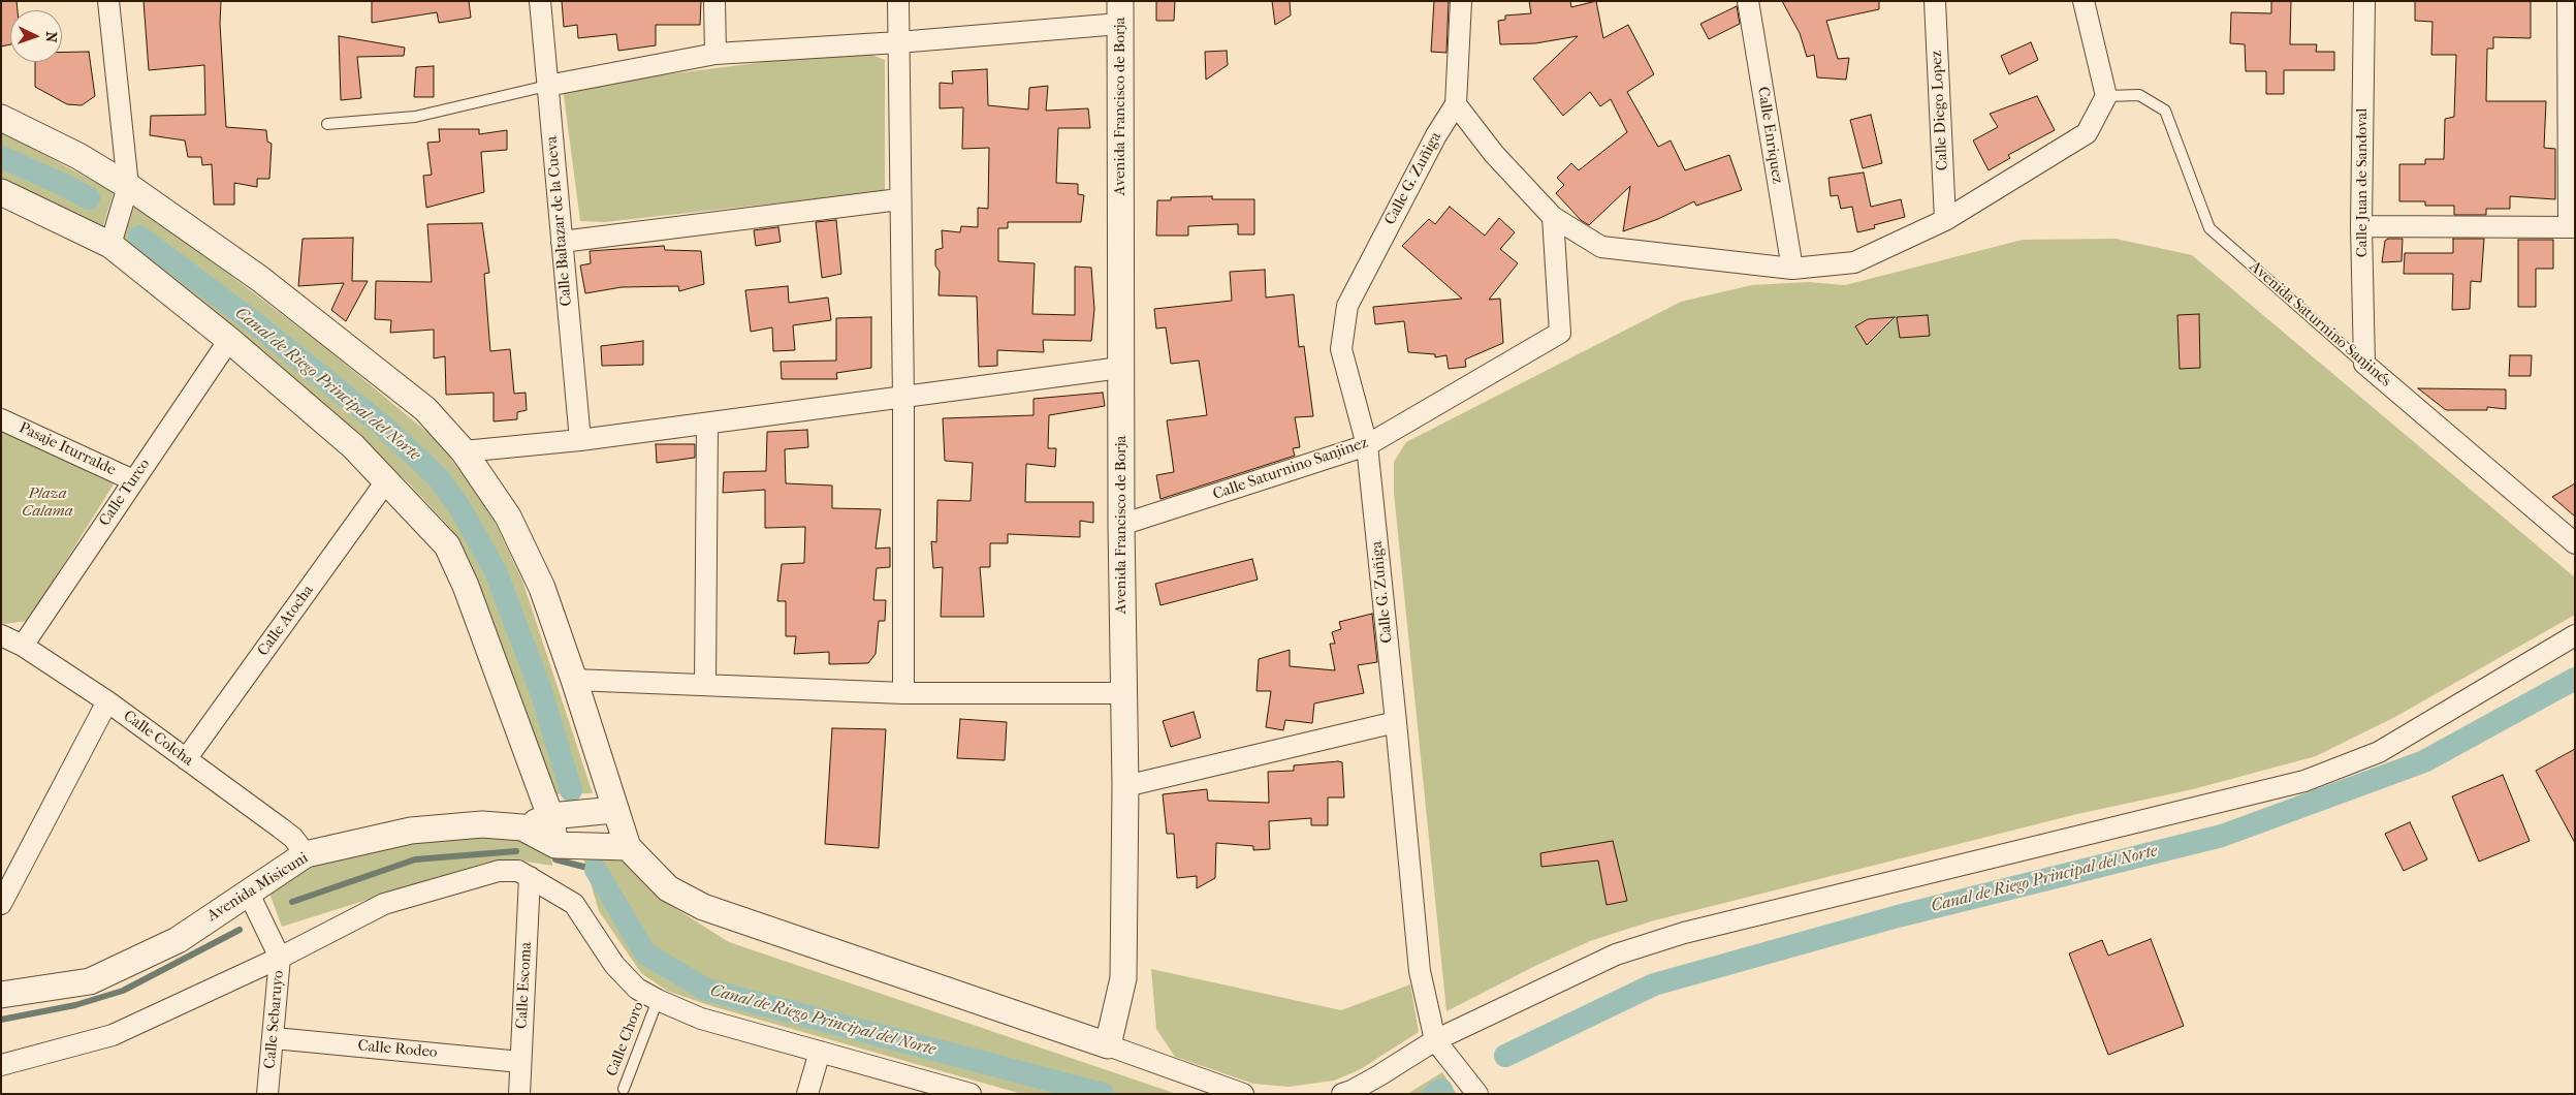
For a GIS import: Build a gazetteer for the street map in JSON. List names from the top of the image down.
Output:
{
  "streets": {
    "street": [
      "Avenida Francisco de Borja",
      "Calle Diego Lopez",
      "Calle Enriquez",
      "Calle G. Zuñiga",
      "Calle Juan de Sandoval",
      "Calle Baltazar de la Cueva",
      "Avenida Saturnino Sanjinés",
      "Pasaje Iturralde",
      "Calle Saturnino Sanjinez",
      "Calle Turco",
      "Calle Atocha",
      "Calle Colcha",
      "Avenida Misicuni",
      "Calle Escoma",
      "Calle Sebaruyo",
      "Calle Rodeo"
    ],
    "lane": ["Calle Choro"]
  },
  "crossings": [
    ["Avenida Francisco de Borja", "Calle Saturnino Sanjinez"],
    ["Calle G. Zuñiga", "Calle Saturnino Sanjinez"],
    ["Calle Juan de Sandoval", "Avenida Saturnino Sanjinés"],
    ["Pasaje Iturralde", "Calle Turco"],
    ["Calle Turco", "Calle Colcha"],
    ["Calle Atocha", "Calle Colcha"],
    ["Calle Colcha", "Avenida Misicuni"],
    ["Avenida Misicuni", "Calle Sebaruyo"],
    ["Calle Escoma", "Calle Rodeo"],
    ["Calle Sebaruyo", "Calle Rodeo"]
  ],
  "water": ["Canal de Riego Principal del Norte"],
  "parks": ["Plaza Calama"],
  "north": "right"
}
